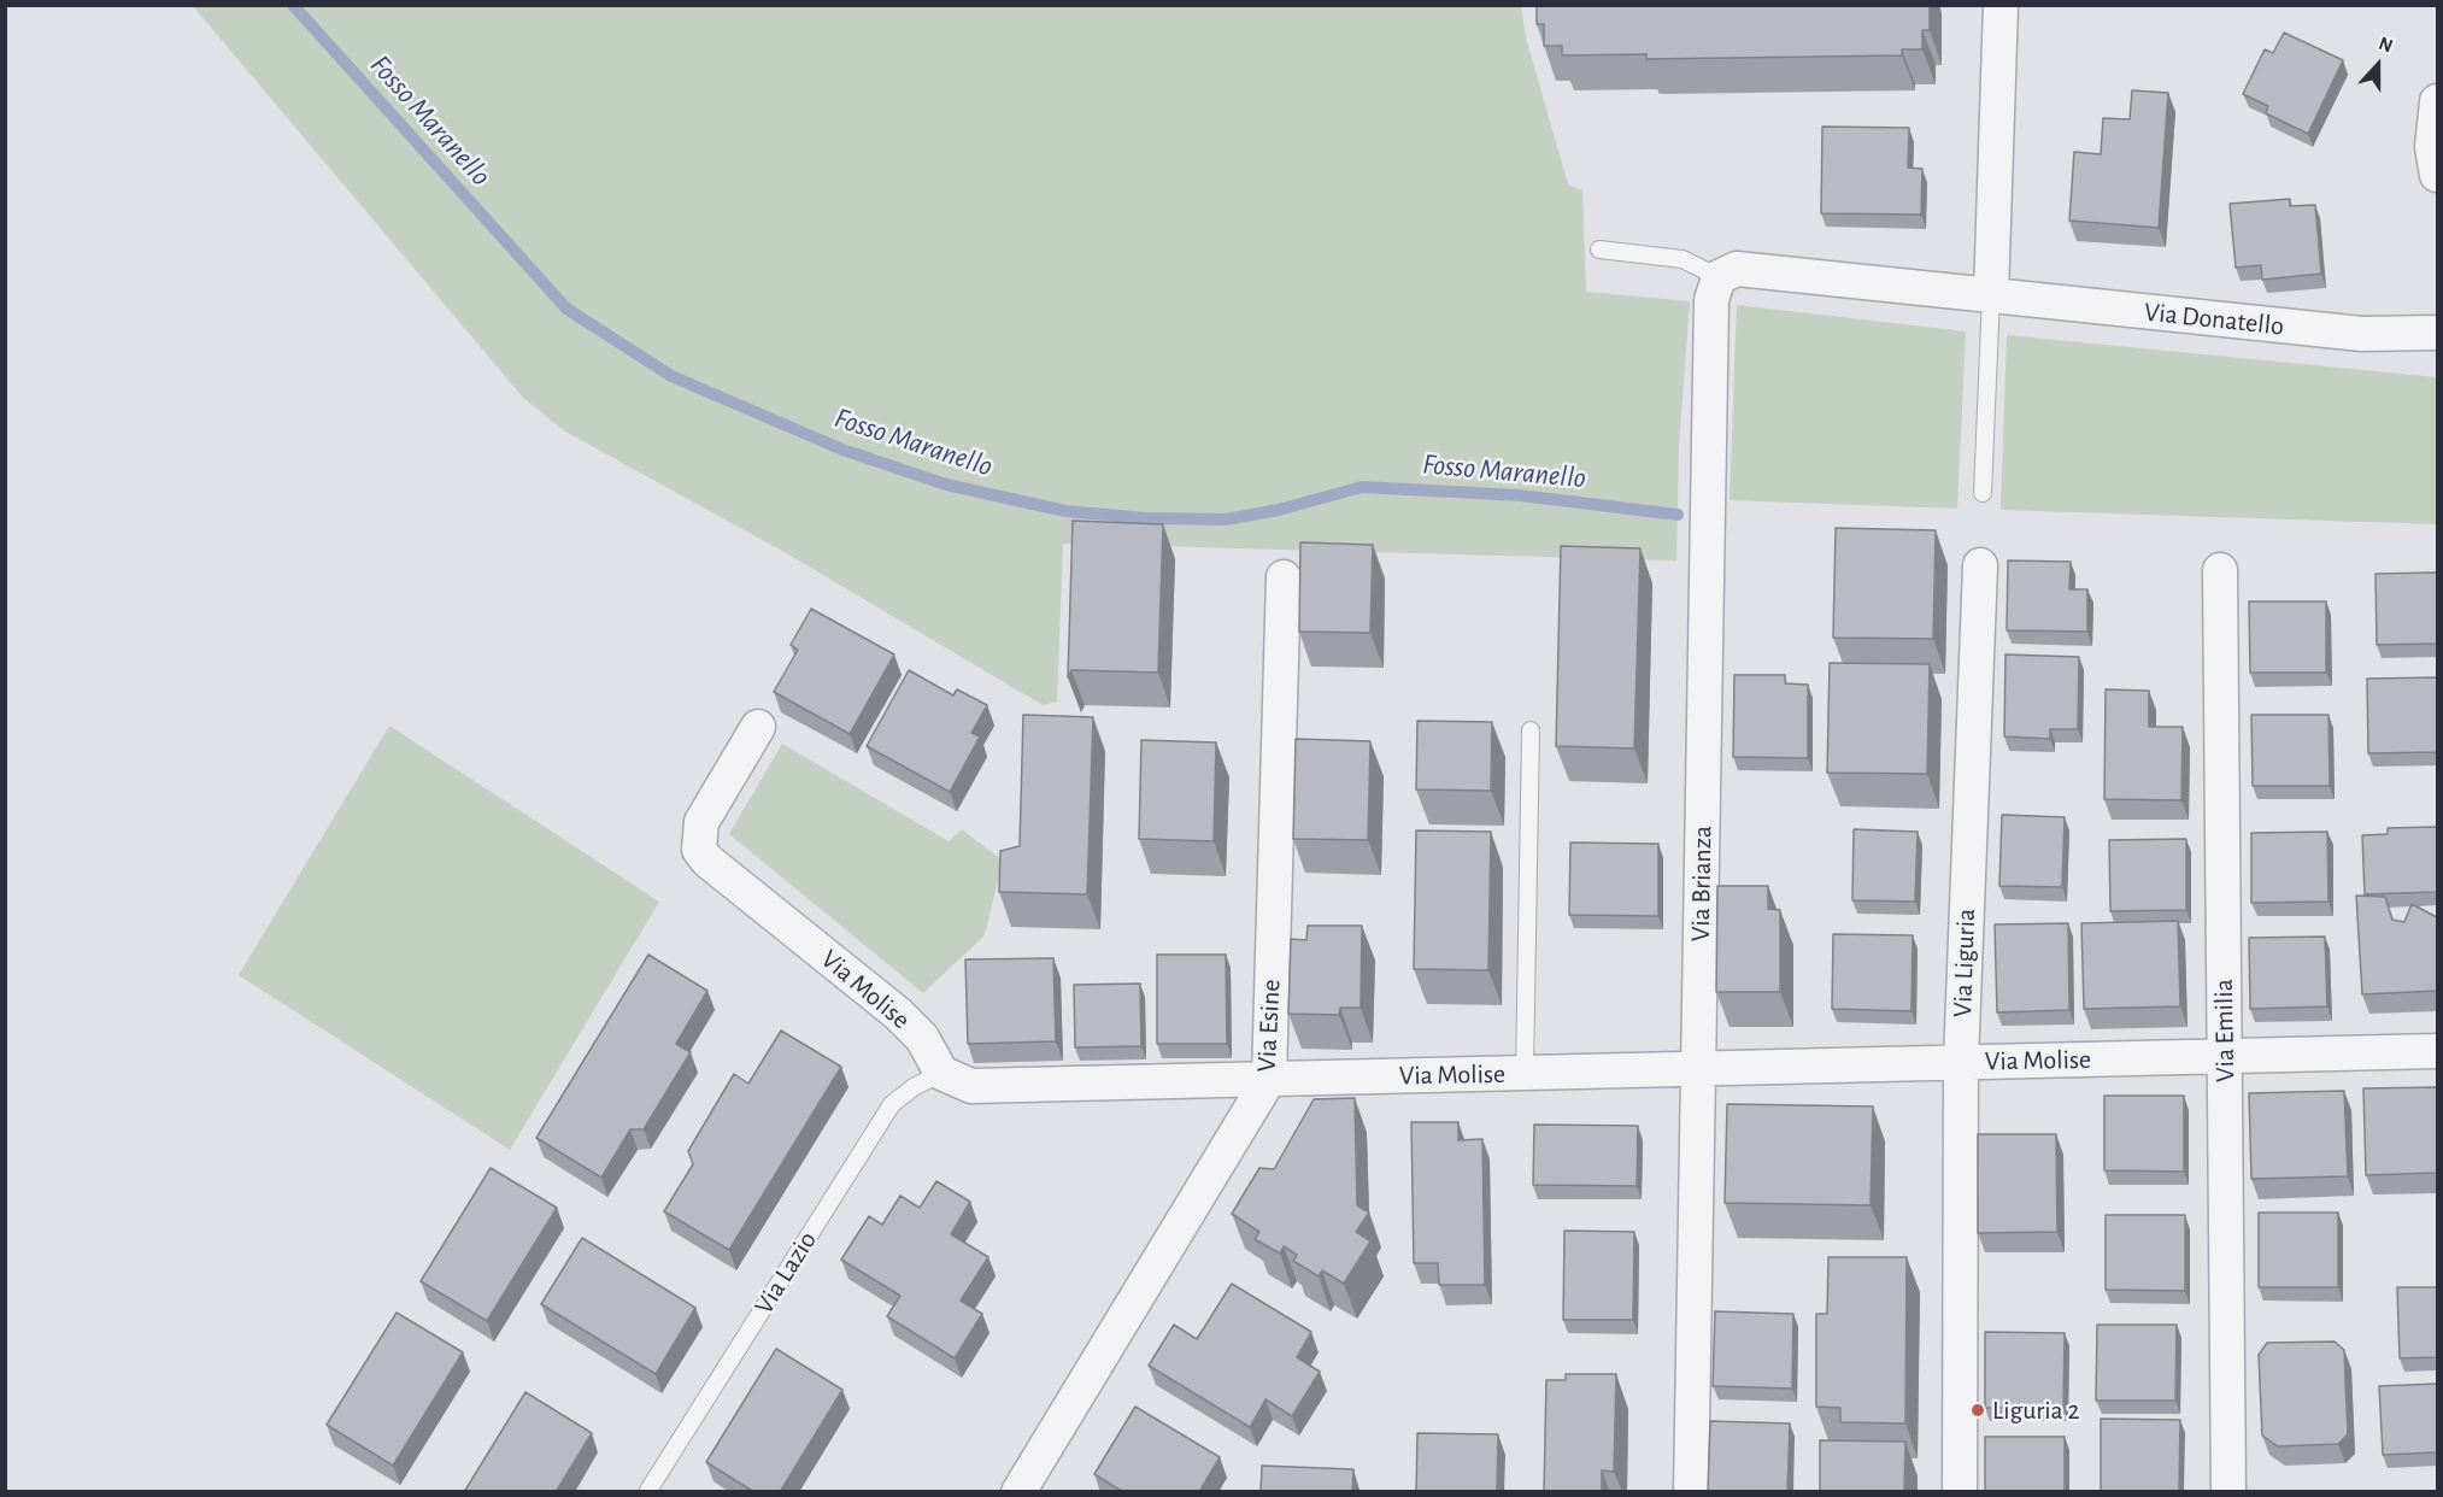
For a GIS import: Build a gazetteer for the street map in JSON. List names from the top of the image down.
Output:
{
  "streets": {
    "street": [
      "Via Donatello",
      "Via Brianza",
      "Via Liguria",
      "Via Molise",
      "Via Esine",
      "Via Emilia"
    ],
    "lane": ["Via Lazio"]
  },
  "crossings": [
    ["Via Donatello", "Via Brianza"],
    ["Via Brianza", "Via Molise"],
    ["Via Liguria", "Via Molise"],
    ["Via Molise", "Via Esine"],
    ["Via Molise", "Via Emilia"],
    ["Via Molise", "Via Lazio"]
  ],
  "water": ["Fosso Maranello"],
  "places": ["Liguria 2"],
  "north": "top"
}
